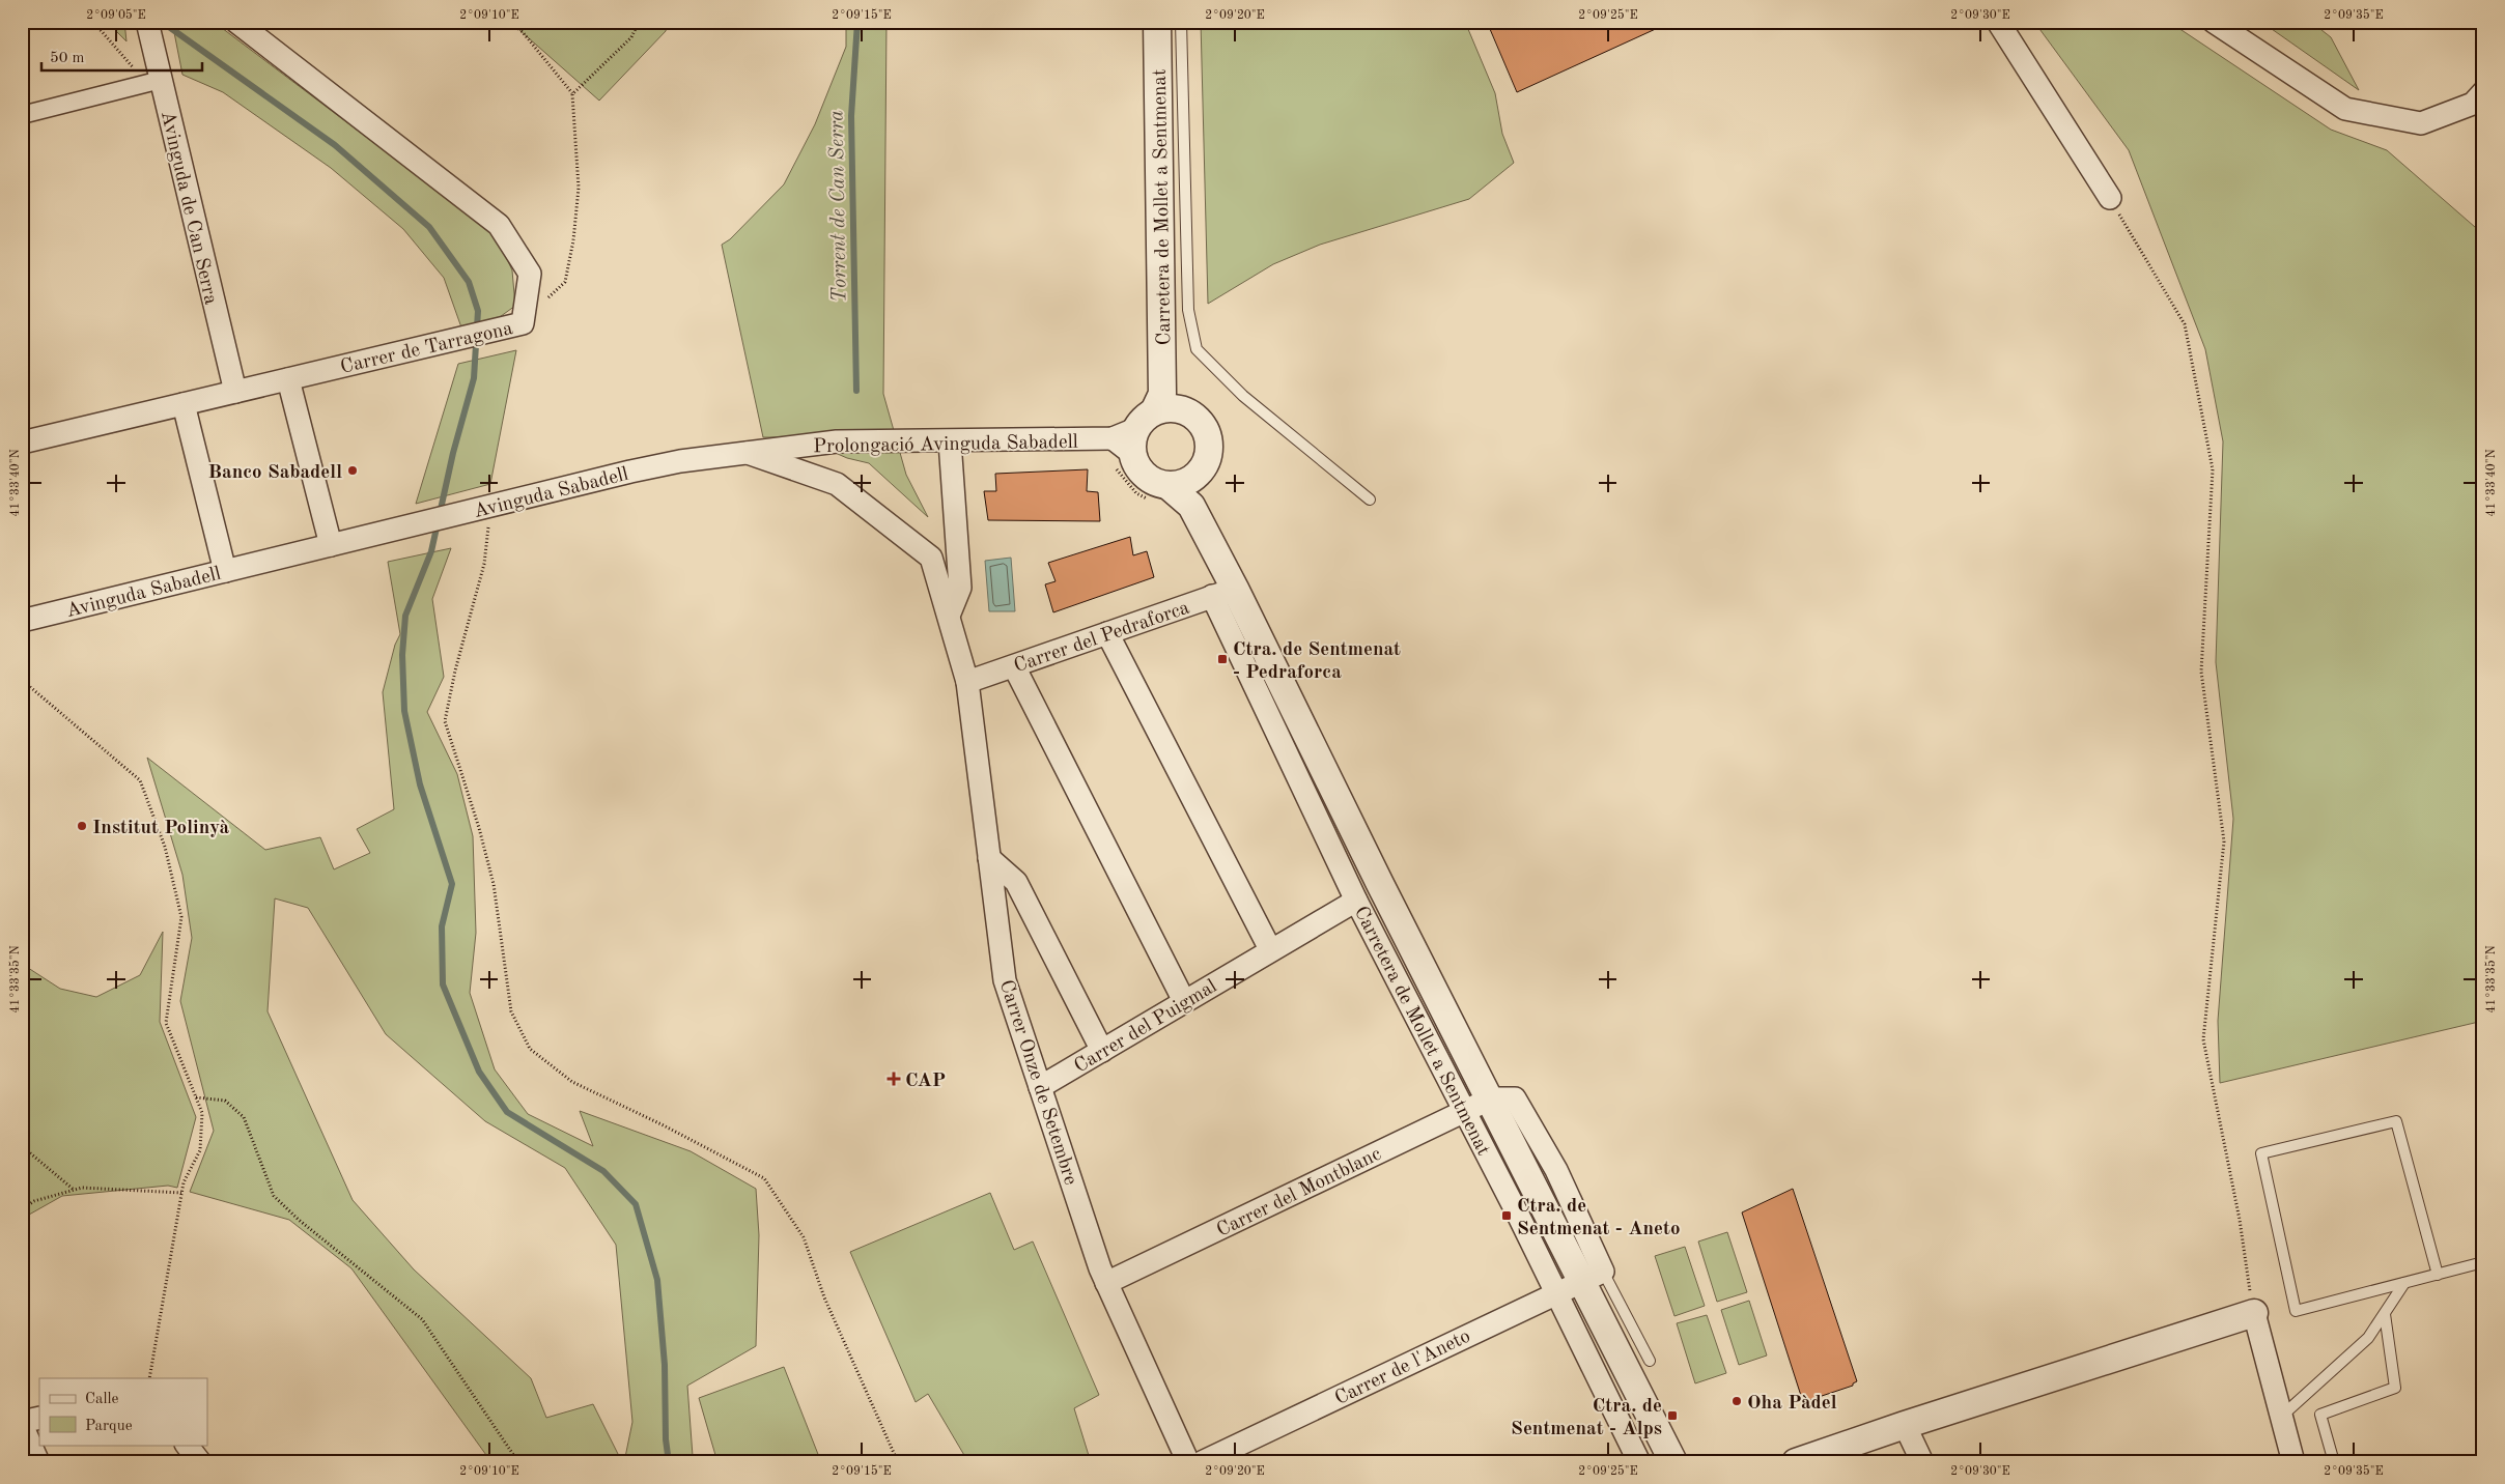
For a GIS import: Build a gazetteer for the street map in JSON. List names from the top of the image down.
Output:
{
  "streets": {
    "street": [
      "Avinguda de Can Serra",
      "Carretera de Mollet a Sentmenat",
      "Carrer de Tarragona",
      "Prolongació Avinguda Sabadell",
      "Avinguda Sabadell",
      "Carrer del Pedraforca",
      "Carrer del Puigmal",
      "Carrer Onze de Setembre",
      "Carrer del Montblanc",
      "Carrer de l'Aneto"
    ]
  },
  "crossings": [
    ["Avinguda de Can Serra", "Carrer de Tarragona"],
    ["Carretera de Mollet a Sentmenat", "Prolongació Avinguda Sabadell"],
    ["Carretera de Mollet a Sentmenat", "Carrer del Pedraforca"],
    ["Carretera de Mollet a Sentmenat", "Carrer del Puigmal"],
    ["Carretera de Mollet a Sentmenat", "Carrer del Montblanc"],
    ["Carretera de Mollet a Sentmenat", "Carrer de l'Aneto"],
    ["Prolongació Avinguda Sabadell", "Avinguda Sabadell"],
    ["Avinguda Sabadell", "Carrer del Pedraforca"],
    ["Avinguda Sabadell", "Carrer Onze de Setembre"],
    ["Carrer del Pedraforca", "Carrer Onze de Setembre"],
    ["Carrer del Puigmal", "Carrer Onze de Setembre"],
    ["Carrer Onze de Setembre", "Carrer del Montblanc"]
  ],
  "water": ["Torrent de Can Serra"],
  "places": {
    "other": ["Banco Sabadell", "Institut Polinyà", "Oha Pàdel"],
    "transit": ["Ctra. de Sentmenat - Pedraforca", "Ctra. de Sentmenat - Aneto", "Ctra. de Sentmenat - Alps"],
    "health": ["CAP"]
  },
  "legend": ["Calle", "Parque"],
  "scale_bar": "50 m",
  "coordinates": [
    "2°09'05\"E",
    "2°09'10\"E",
    "2°09'15\"E",
    "2°09'20\"E",
    "2°09'25\"E",
    "2°09'30\"E",
    "2°09'35\"E",
    "41°33'40\"N",
    "41°33'35\"N"
  ]
}
